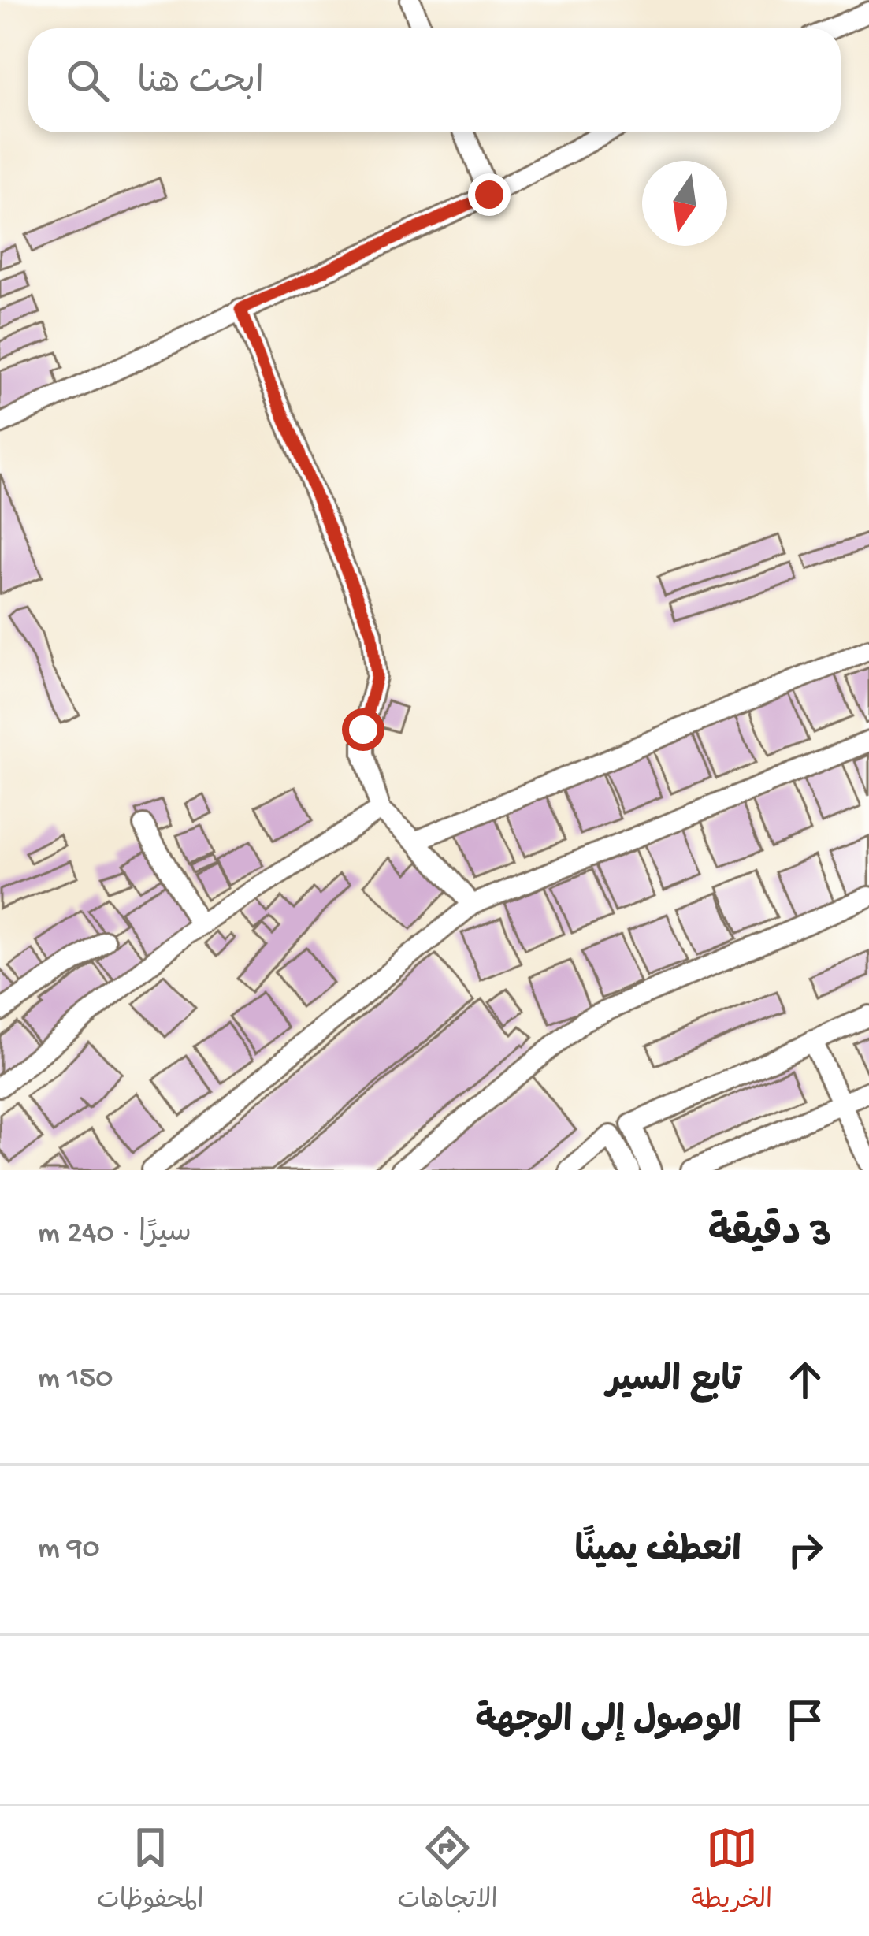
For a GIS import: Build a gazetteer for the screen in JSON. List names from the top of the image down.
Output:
{
  "north": "bottom",
  "page": {
    "search": "ابحث هنا",
    "heading": ["3 دقيقة", "سيرًا · 240 m"],
    "list": [
      ["تابع السير", "150 m"],
      ["انعطف يمينًا", "90 m"],
      "الوصول إلى الوجهة"
    ],
    "nav": ["الخريطة", "الاتجاهات", "المحفوظات"]
  }
}
